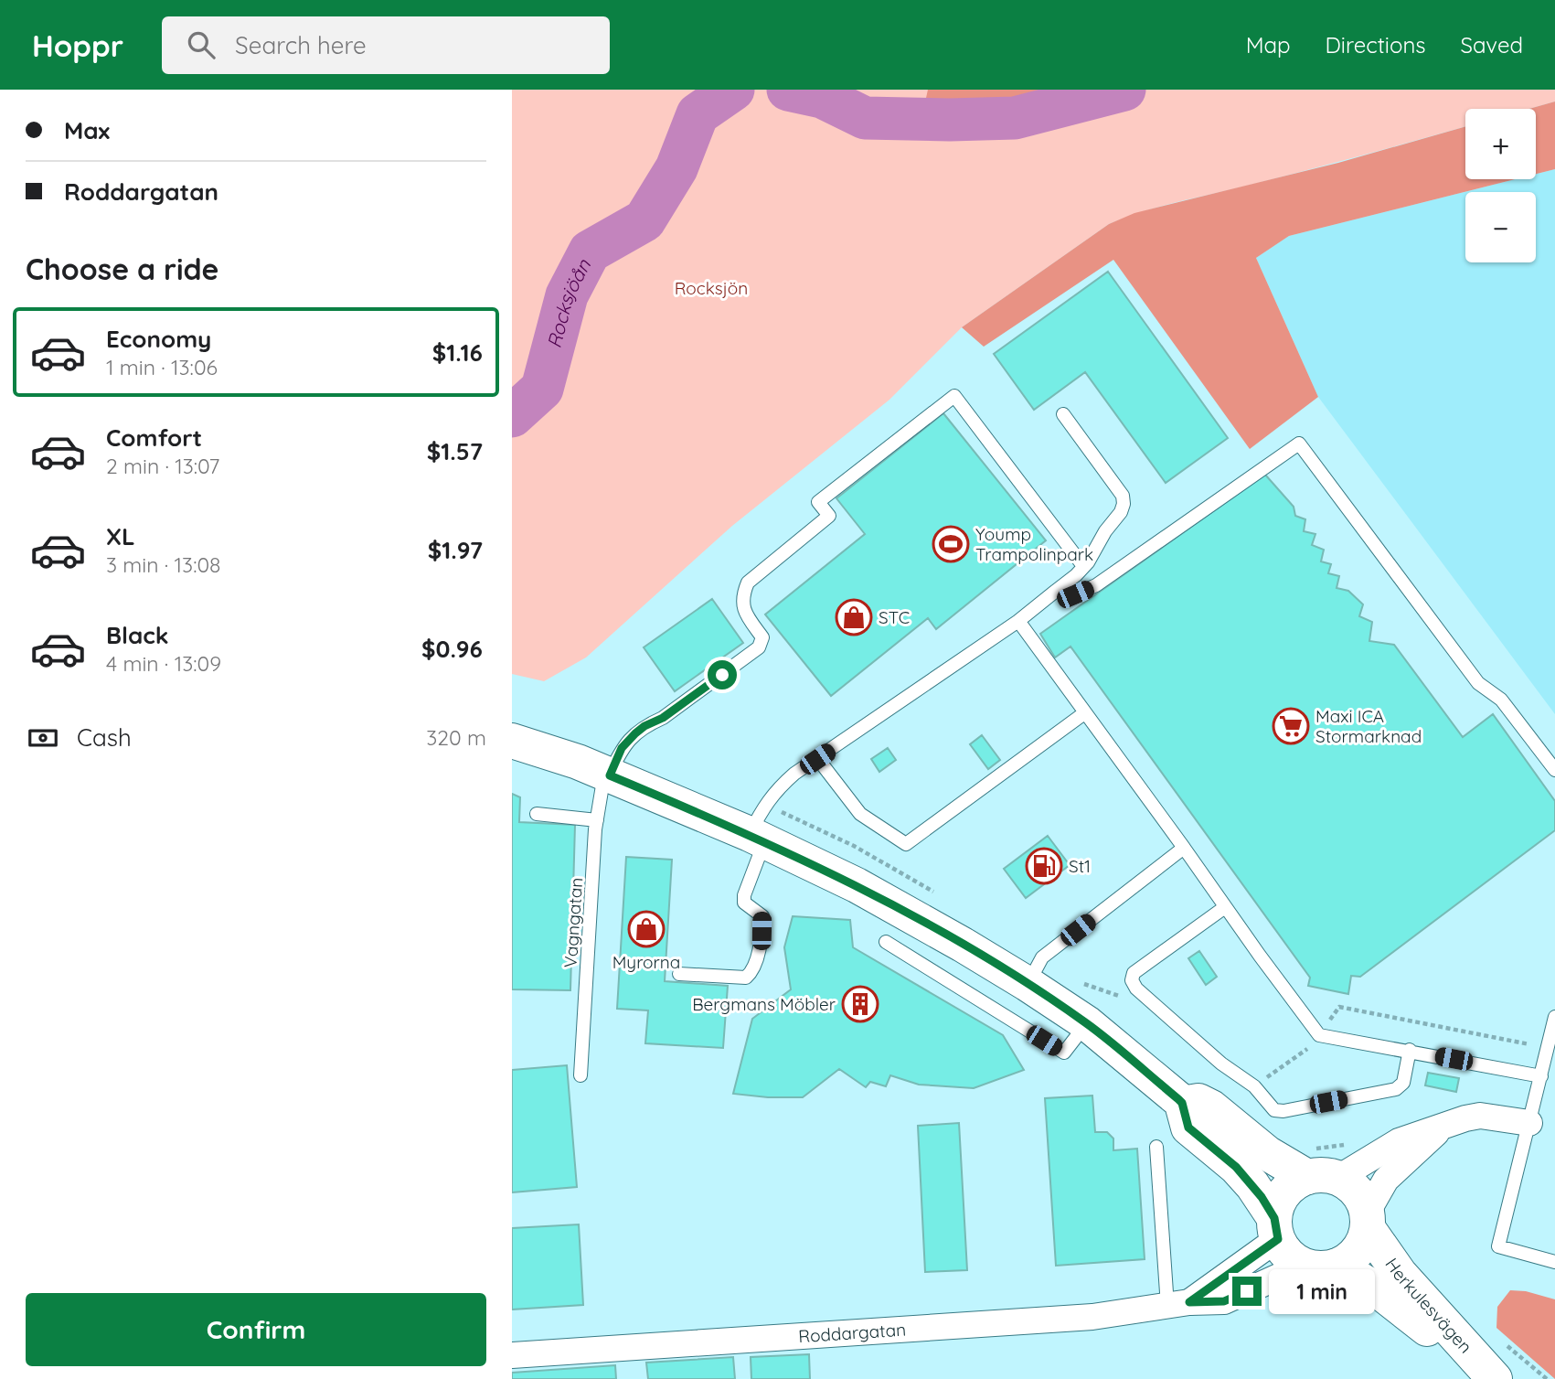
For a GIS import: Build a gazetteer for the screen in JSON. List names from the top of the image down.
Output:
{
  "streets": {
    "main road": ["Herkulesvägen"],
    "street": ["Roddargatan"],
    "lane": ["Vagngatan"]
  },
  "crossings": [
    ["Herkulesvägen", "Roddargatan"]
  ],
  "water": ["Rocksjöån"],
  "parks": ["Rocksjön"],
  "places": {
    "sports": ["Yoump Trampolinpark"],
    "shop": ["STC", "Myrorna"],
    "supermarket": ["Maxi ICA Stormarknad"],
    "fuel station": ["St1"],
    "building": ["Bergmans Möbler"]
  },
  "page": {
    "header": "Hoppr",
    "search": "Search here",
    "nav": ["Map", "Directions", "Saved"],
    "banner": ["Max", "Roddargatan"],
    "map_buttons": ["+", "−"],
    "heading": "Choose a ride",
    "list": [
      {
        "name": "Economy",
        "note": "1 min · 13:06",
        "value": "$1.16"
      },
      {
        "name": "Comfort",
        "note": "2 min · 13:07",
        "value": "$1.57"
      },
      {
        "name": "XL",
        "note": "3 min · 13:08",
        "value": "$1.97"
      },
      {
        "name": "Black",
        "note": "4 min · 13:09",
        "value": "$0.96"
      }
    ],
    "pay": ["Cash", "320 m"],
    "bubble": "1 min",
    "buttons": "Confirm"
  }
}
